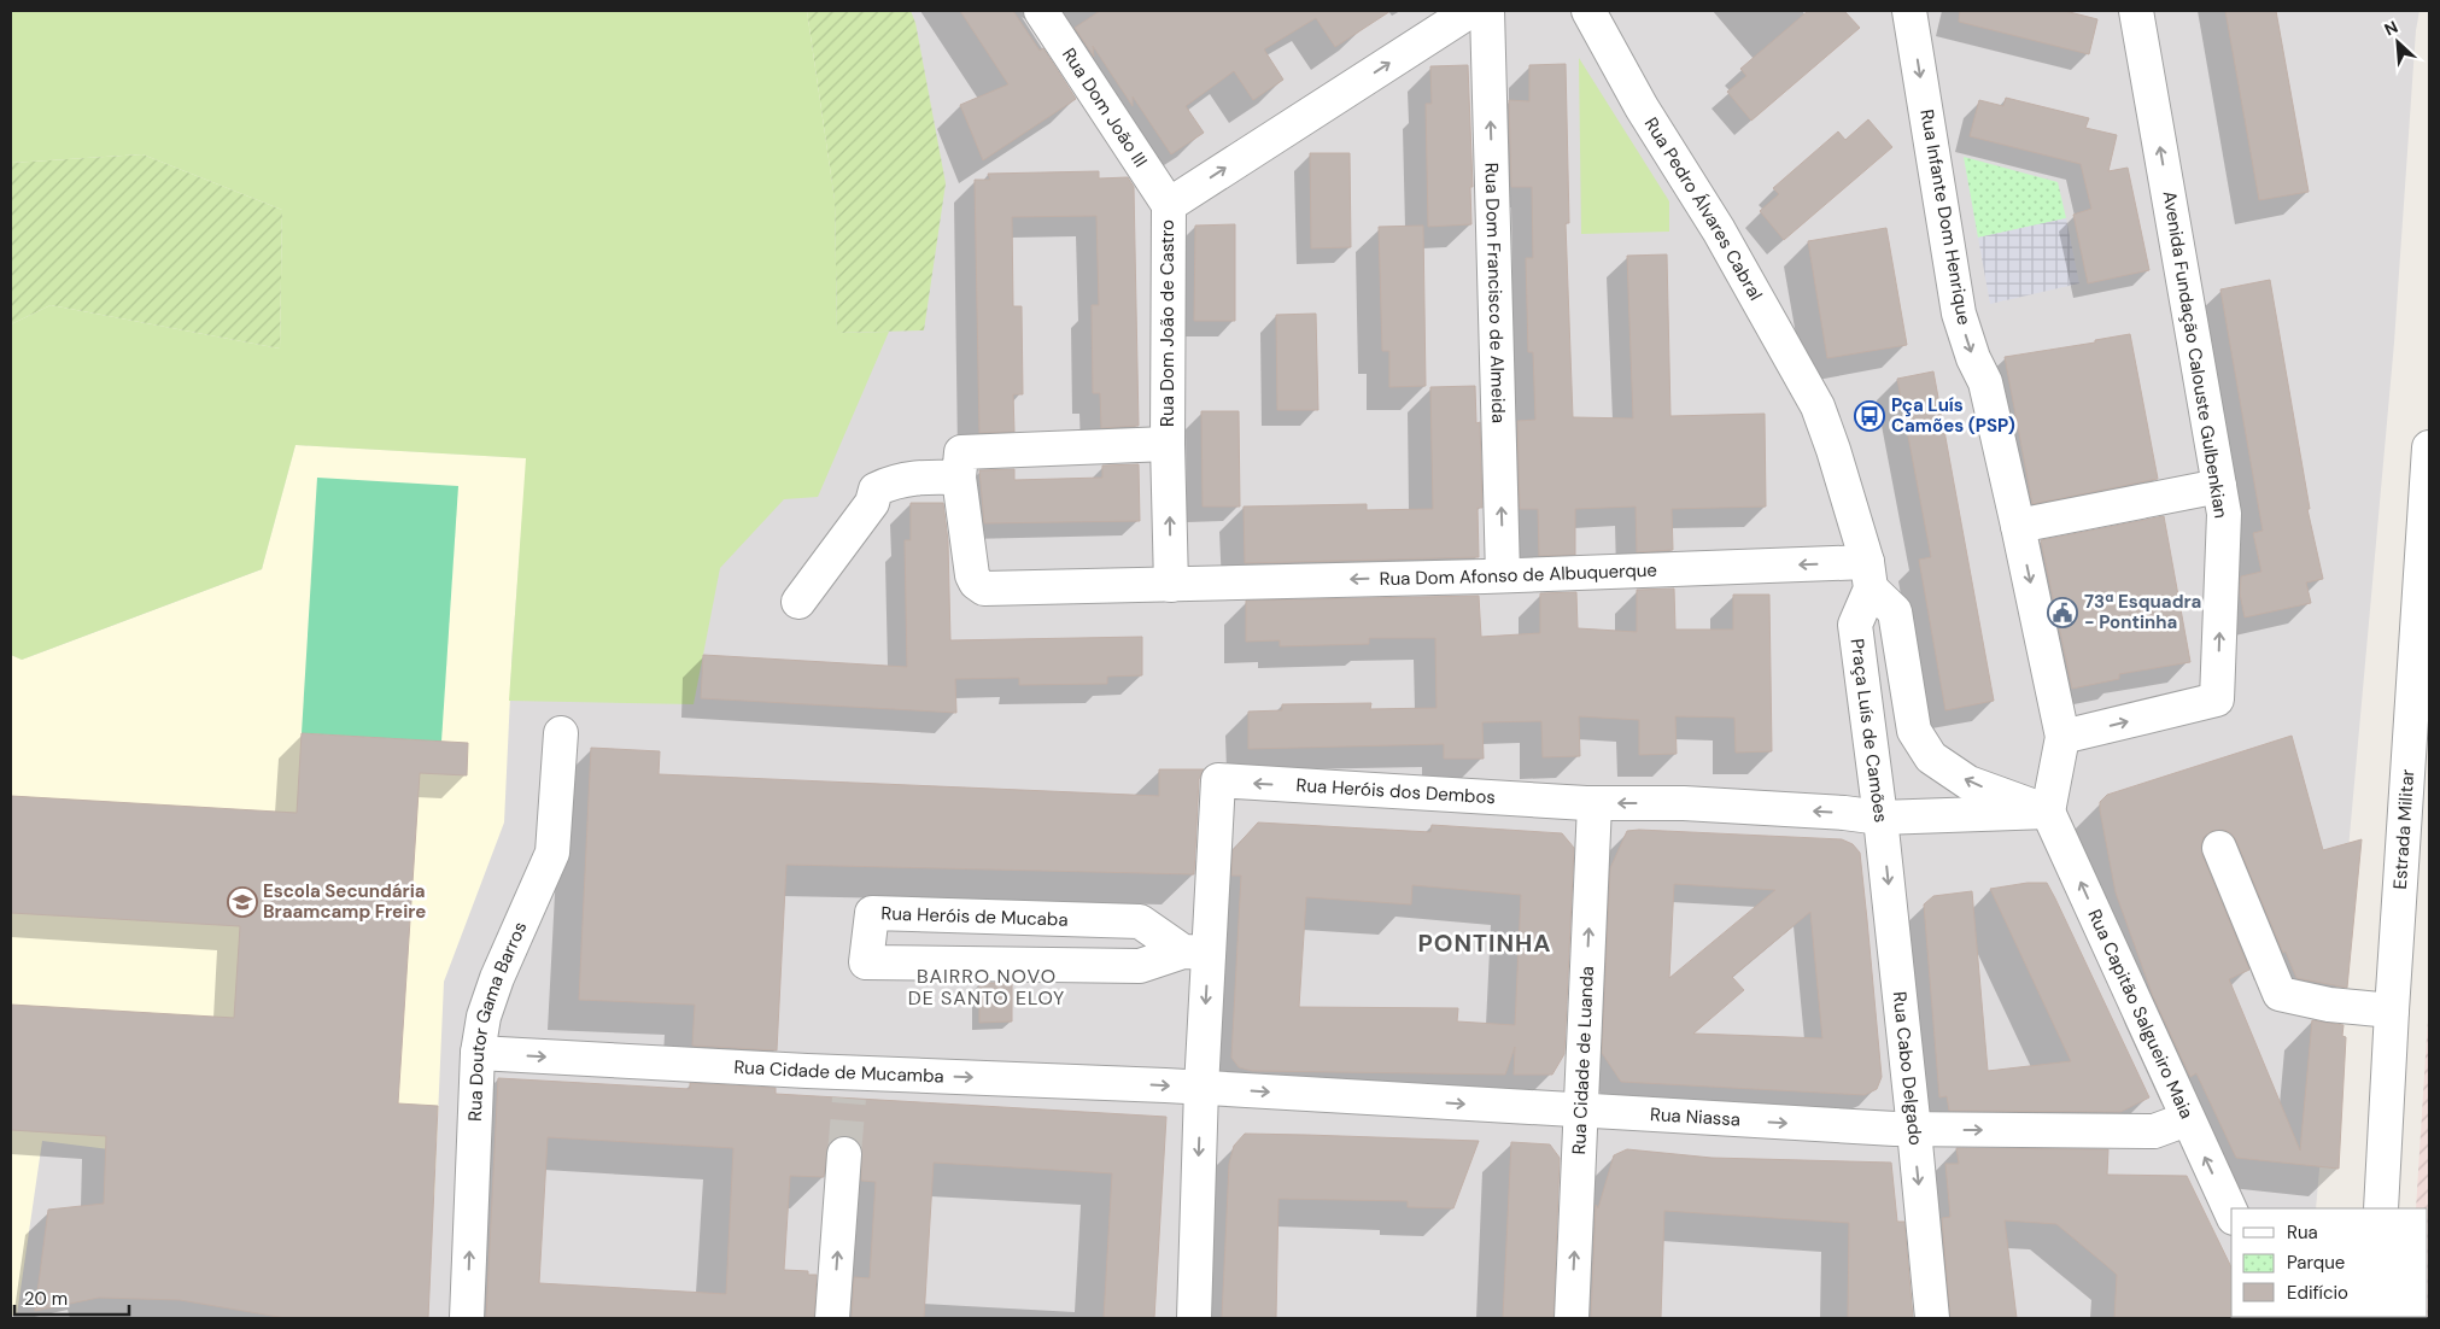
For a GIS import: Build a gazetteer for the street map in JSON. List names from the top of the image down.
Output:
{
  "streets": {
    "street": [
      "Rua Dom João III",
      "Rua Pedro Álvares Cabral",
      "Rua Infante Dom Henrique",
      "Rua Dom Francisco de Almeida",
      "Rua Dom João de Castro",
      "Avenida Fundação Calouste Gulbenkian",
      "Rua Dom Afonso de Albuquerque",
      "Praça Luís de Camões",
      "Rua Heróis dos Dembos",
      "Estrada Militar",
      "Rua Heróis de Mucaba",
      "Rua Capitão Salgueiro Maia",
      "Rua Doutor Gama Barros",
      "Rua Cidade de Luanda",
      "Rua Cabo Delgado",
      "Rua Cidade de Mucamba",
      "Rua Niassa"
    ]
  },
  "crossings": [
    ["Rua Dom João III", "Rua Dom João de Castro"],
    ["Rua Pedro Álvares Cabral", "Rua Dom Afonso de Albuquerque"],
    ["Rua Pedro Álvares Cabral", "Praça Luís de Camões"],
    ["Rua Infante Dom Henrique", "Avenida Fundação Calouste Gulbenkian"],
    ["Rua Dom Francisco de Almeida", "Rua Dom Afonso de Albuquerque"],
    ["Rua Dom João de Castro", "Rua Dom Afonso de Albuquerque"],
    ["Rua Dom Afonso de Albuquerque", "Praça Luís de Camões"],
    ["Praça Luís de Camões", "Rua Heróis dos Dembos"],
    ["Praça Luís de Camões", "Rua Capitão Salgueiro Maia"],
    ["Praça Luís de Camões", "Rua Cabo Delgado"],
    ["Rua Heróis dos Dembos", "Rua Heróis de Mucaba"],
    ["Rua Heróis dos Dembos", "Rua Cidade de Luanda"],
    ["Rua Heróis dos Dembos", "Rua Cabo Delgado"],
    ["Rua Heróis dos Dembos", "Rua Cidade de Mucamba"],
    ["Rua Heróis dos Dembos", "Rua Niassa"],
    ["Rua Capitão Salgueiro Maia", "Rua Niassa"],
    ["Rua Doutor Gama Barros", "Rua Cidade de Mucamba"],
    ["Rua Cidade de Luanda", "Rua Niassa"],
    ["Rua Cabo Delgado", "Rua Niassa"],
    ["Rua Cidade de Mucamba", "Rua Niassa"]
  ],
  "one_way": [
    "Rua Infante Dom Henrique",
    "Rua Dom Francisco de Almeida",
    "Rua Dom João de Castro",
    "Avenida Fundação Calouste Gulbenkian",
    "Rua Dom Afonso de Albuquerque",
    "Praça Luís de Camões",
    "Rua Capitão Salgueiro Maia",
    "Rua Doutor Gama Barros",
    "Rua Cidade de Luanda",
    "Rua Cabo Delgado",
    "Rua Cidade de Mucamba",
    "Rua Niassa"
  ],
  "districts": ["PONTINHA", "BAIRRO NOVO DE SANTO ELOY"],
  "places": {
    "bus stop": ["Pça Luís Camões (PSP)"],
    "public building": ["73ª Esquadra - Pontinha"],
    "school or university": ["Escola Secundária Braamcamp Freire"]
  },
  "legend": ["Rua", "Parque", "Edifício"],
  "scale_bar": "20 m",
  "north": "top left"
}
